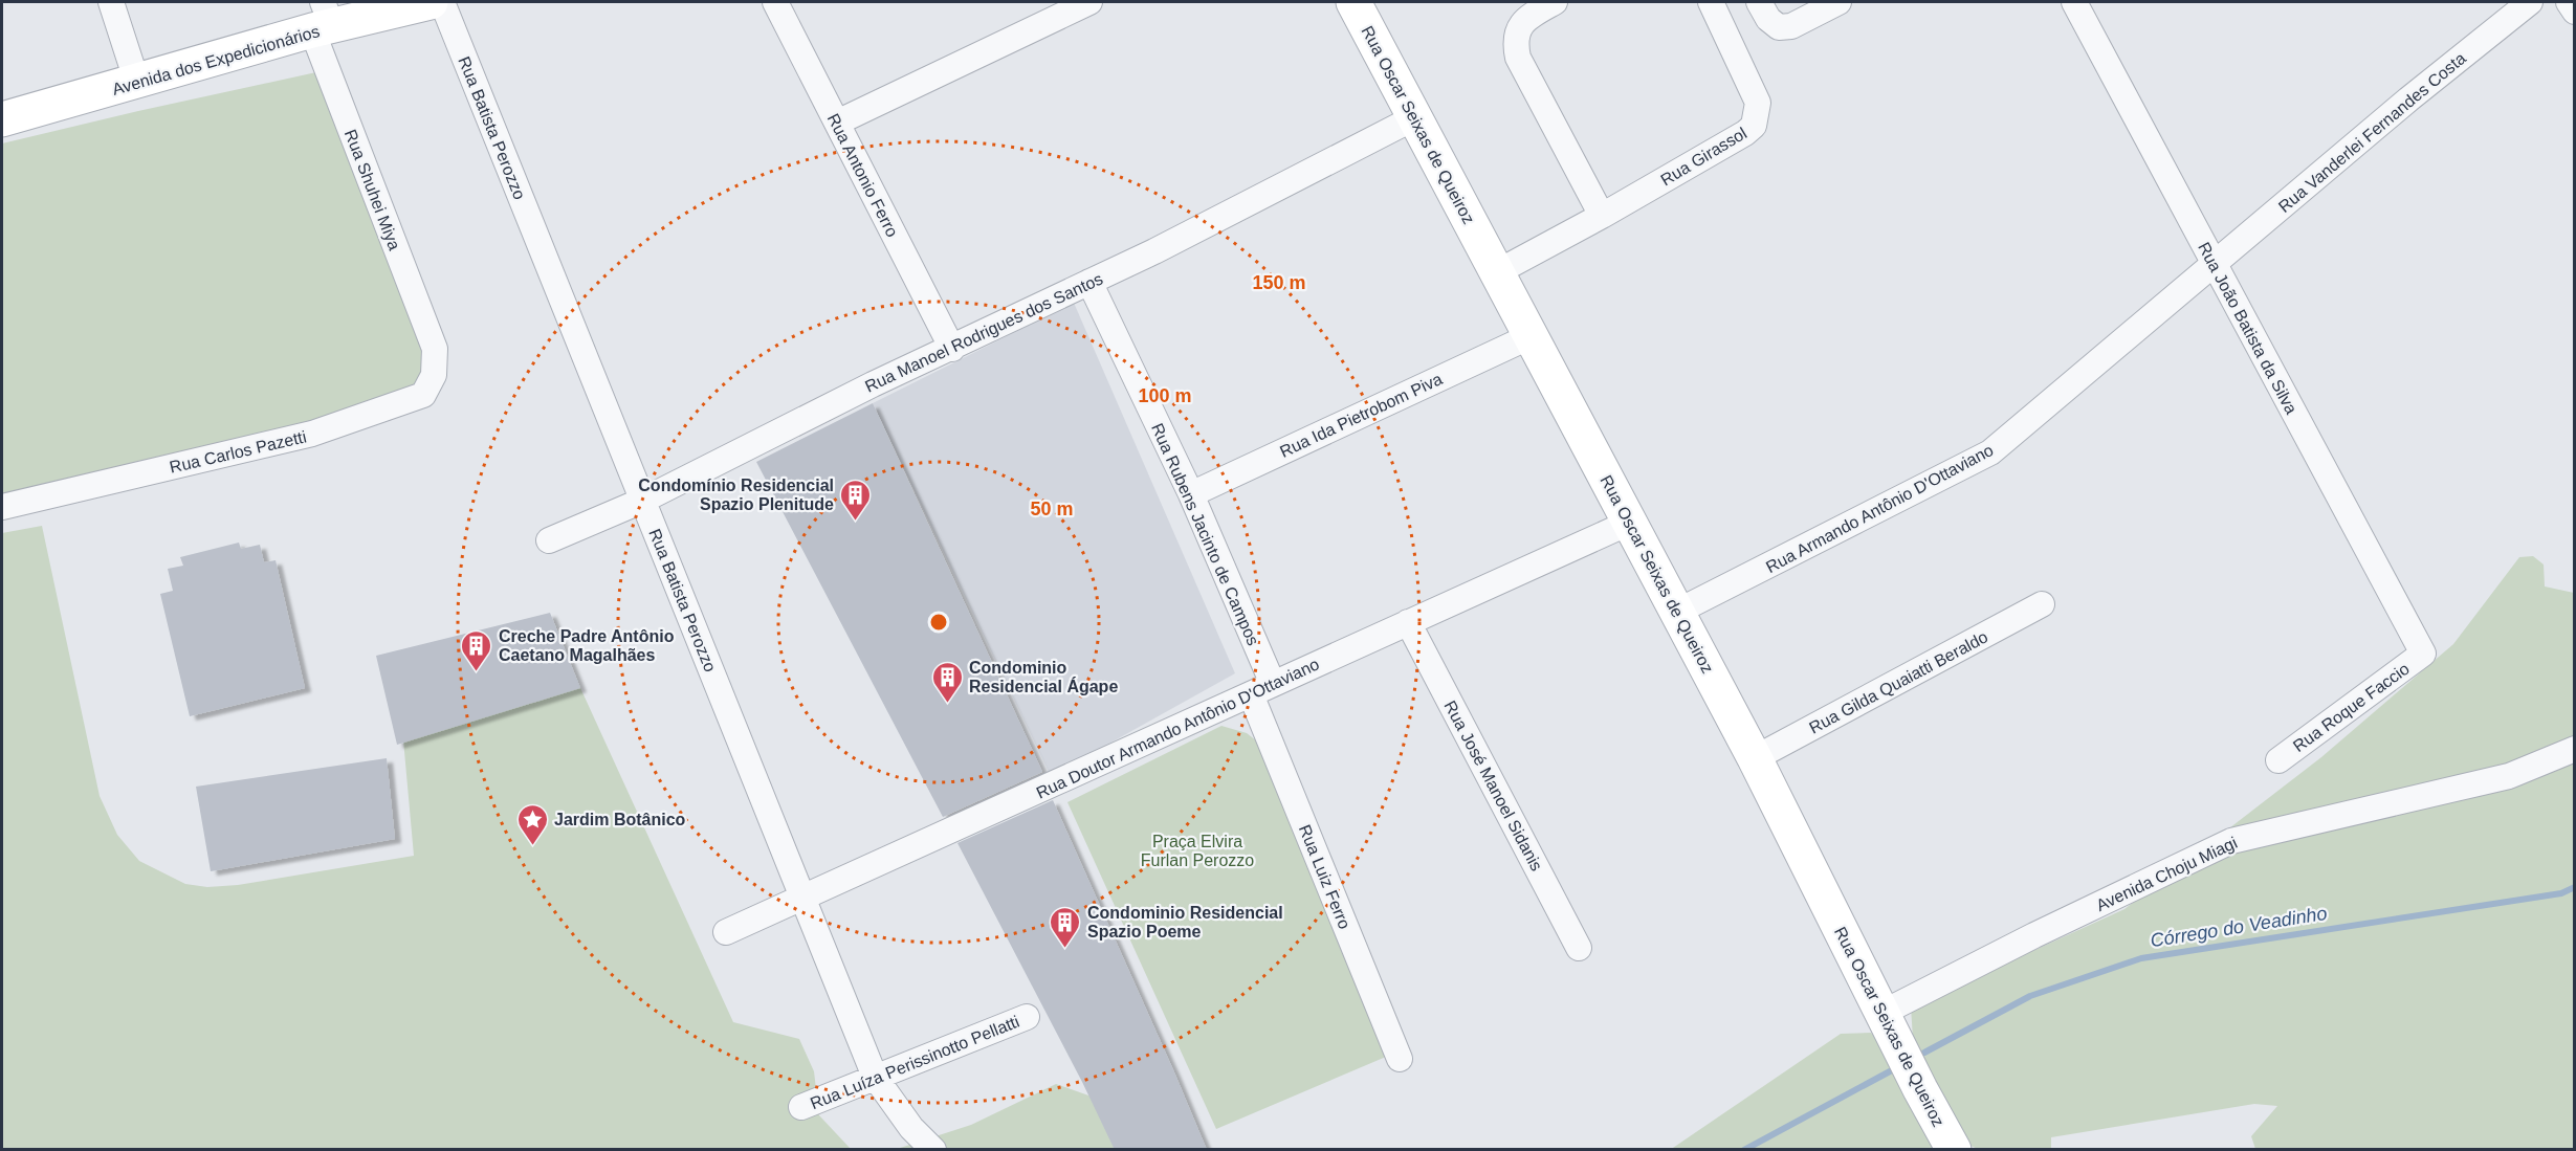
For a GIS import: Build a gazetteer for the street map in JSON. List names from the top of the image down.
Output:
{
  "streets": {
    "street": [
      "Avenida dos Expedicionários",
      "Rua Oscar Seixas de Queiroz",
      "Rua Batista Perozzo",
      "Rua Vanderlei Fernandes Costa",
      "Rua Girassol",
      "Rua Antonio Ferro",
      "Rua Shuhei Miya",
      "Rua João Batista da Silva",
      "Rua Manoel Rodrigues dos Santos",
      "Rua Ida Pietrobom Piva",
      "Rua Carlos Pazetti",
      "Rua Armando Antônio D'Ottaviano",
      "Rua Rubens Jacinto de Campos",
      "Rua Gilda Quaiatti Beraldo",
      "Rua Roque Faccio",
      "Rua Doutor Armando Antônio D'Ottaviano",
      "Rua José Manoel Sidanis",
      "Avenida Choju Miagi",
      "Rua Luiz Ferro",
      "Rua Luíza Perissinotto Pellatti"
    ]
  },
  "crossings": [
    ["Avenida dos Expedicionários", "Rua Shuhei Miya"],
    ["Rua Oscar Seixas de Queiroz", "Rua Girassol"],
    ["Rua Oscar Seixas de Queiroz", "Rua Manoel Rodrigues dos Santos"],
    ["Rua Oscar Seixas de Queiroz", "Rua Ida Pietrobom Piva"],
    ["Rua Oscar Seixas de Queiroz", "Rua Armando Antônio D'Ottaviano"],
    ["Rua Oscar Seixas de Queiroz", "Rua Gilda Quaiatti Beraldo"],
    ["Rua Oscar Seixas de Queiroz", "Rua Doutor Armando Antônio D'Ottaviano"],
    ["Rua Oscar Seixas de Queiroz", "Avenida Choju Miagi"],
    ["Rua Batista Perozzo", "Rua Manoel Rodrigues dos Santos"],
    ["Rua Batista Perozzo", "Rua Doutor Armando Antônio D'Ottaviano"],
    ["Rua Batista Perozzo", "Rua Luíza Perissinotto Pellatti"],
    ["Rua Vanderlei Fernandes Costa", "Rua João Batista da Silva"],
    ["Rua Vanderlei Fernandes Costa", "Rua Armando Antônio D'Ottaviano"],
    ["Rua Antonio Ferro", "Rua Manoel Rodrigues dos Santos"],
    ["Rua Shuhei Miya", "Rua Carlos Pazetti"],
    ["Rua João Batista da Silva", "Rua Armando Antônio D'Ottaviano"],
    ["Rua João Batista da Silva", "Rua Roque Faccio"],
    ["Rua Manoel Rodrigues dos Santos", "Rua Rubens Jacinto de Campos"],
    ["Rua Ida Pietrobom Piva", "Rua Rubens Jacinto de Campos"],
    ["Rua Rubens Jacinto de Campos", "Rua Doutor Armando Antônio D'Ottaviano"],
    ["Rua Rubens Jacinto de Campos", "Rua Luiz Ferro"],
    ["Rua Doutor Armando Antônio D'Ottaviano", "Rua José Manoel Sidanis"],
    ["Rua Doutor Armando Antônio D'Ottaviano", "Rua Luiz Ferro"]
  ],
  "water": ["Córrego do Veadinho"],
  "parks": ["Praça Elvira Furlan Perozzo"],
  "places": {
    "building": [
      "Condomínio Residencial Spazio Plenitude",
      "Creche Padre Antônio Caetano Magalhães",
      "Condominio Residencial Ágape",
      "Condominio Residencial Spazio Poeme"
    ],
    "place": ["Jardim Botânico"]
  },
  "rings": ["150 m", "100 m", "50 m"]
}
